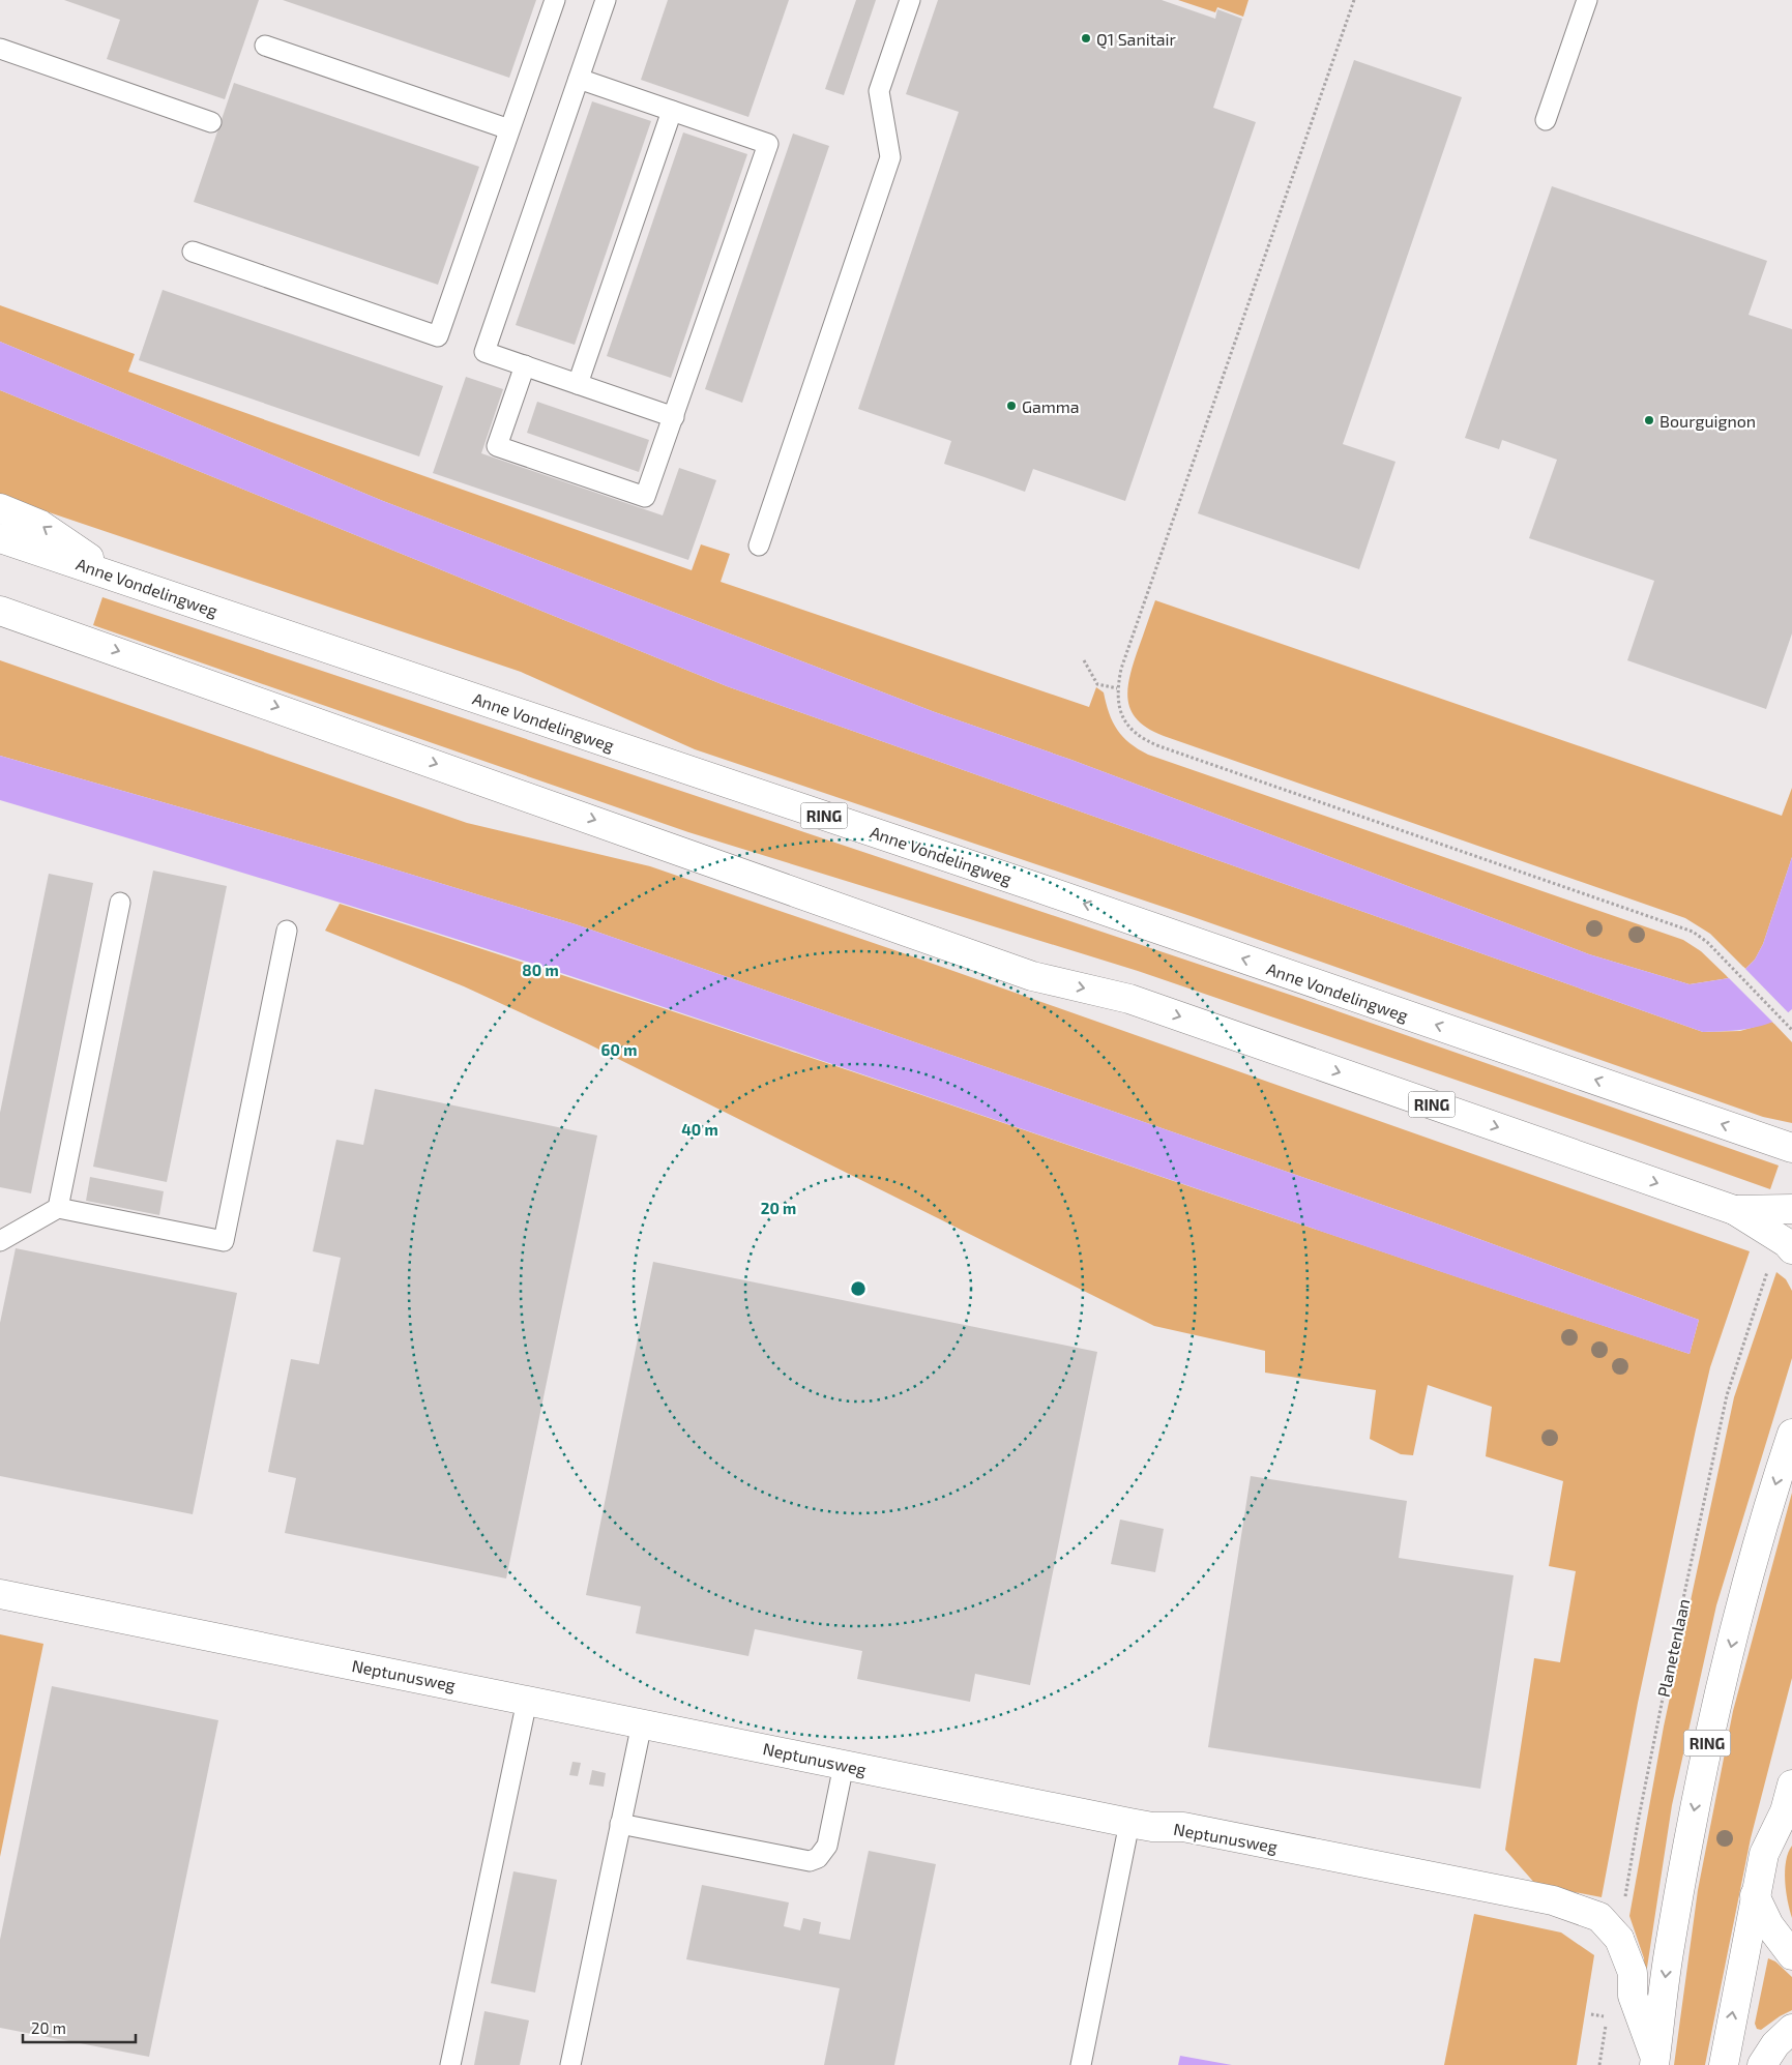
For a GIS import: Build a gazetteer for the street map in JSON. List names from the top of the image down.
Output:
{
  "streets": {
    "main road": ["Anne Vondelingweg", "RING", "Neptunusweg"],
    "path": ["Planetenlaan"]
  },
  "crossings": [
    ["RING", "Planetenlaan"],
    ["Planetenlaan", "Neptunusweg"]
  ],
  "places": ["Q1 Sanitair", "Gamma", "Bourguignon"],
  "scale_bar": "20 m",
  "rings": [
    "80 m",
    "60 m",
    "40 m",
    "20 m"
  ]
}
